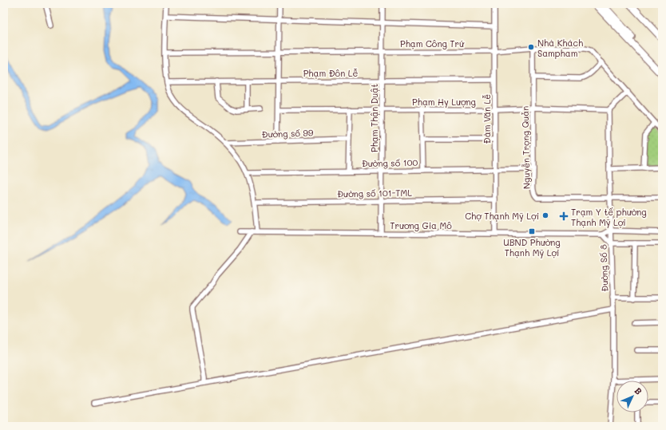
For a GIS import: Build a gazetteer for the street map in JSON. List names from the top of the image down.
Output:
{
  "streets": {
    "street": [
      "Phạm Công Trứ",
      "Phạm Đôn Lễ",
      "Phạm Hy Lượng",
      "Phạm Thận Duật",
      "Đàm Văn Lễ",
      "Đường số 99",
      "Nguyễn Trọng Quản",
      "Đường số 100",
      "Đường số 101-TML",
      "Trương Gia Mô",
      "Đường Số 8"
    ]
  },
  "crossings": [
    ["Phạm Công Trứ", "Phạm Thận Duật"],
    ["Phạm Công Trứ", "Đàm Văn Lễ"],
    ["Phạm Công Trứ", "Nguyễn Trọng Quản"],
    ["Phạm Đôn Lễ", "Phạm Thận Duật"],
    ["Phạm Đôn Lễ", "Đàm Văn Lễ"],
    ["Phạm Hy Lượng", "Phạm Thận Duật"],
    ["Phạm Hy Lượng", "Đàm Văn Lễ"],
    ["Phạm Hy Lượng", "Nguyễn Trọng Quản"],
    ["Phạm Hy Lượng", "Đường Số 8"],
    ["Phạm Thận Duật", "Đường số 100"],
    ["Phạm Thận Duật", "Đường số 101-TML"],
    ["Phạm Thận Duật", "Trương Gia Mô"],
    ["Đàm Văn Lễ", "Đường số 100"],
    ["Đàm Văn Lễ", "Đường số 101-TML"],
    ["Đàm Văn Lễ", "Trương Gia Mô"],
    ["Nguyễn Trọng Quản", "Đường số 100"],
    ["Nguyễn Trọng Quản", "Đường Số 8"],
    ["Trương Gia Mô", "Đường Số 8"]
  ],
  "places": {
    "other": ["Nhà Khách Sampham", "Chợ Thạnh Mỹ Lợi"],
    "health": ["Trạm Y tế phường Thạnh Mỹ Lợi"],
    "transit": ["UBND Phường Thạnh Mỹ Lợi"]
  },
  "north": "top right"
}
